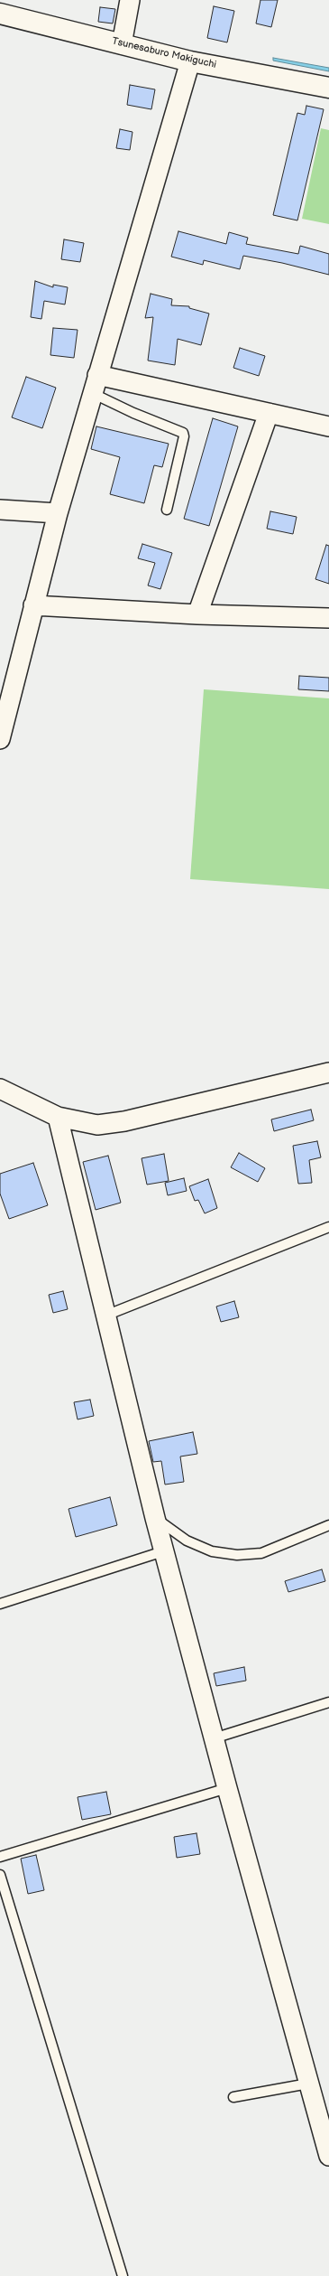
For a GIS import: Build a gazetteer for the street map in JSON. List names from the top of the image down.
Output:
{
  "streets": {
    "street": ["Tsunesaburo Makiguchi"]
  }
}
